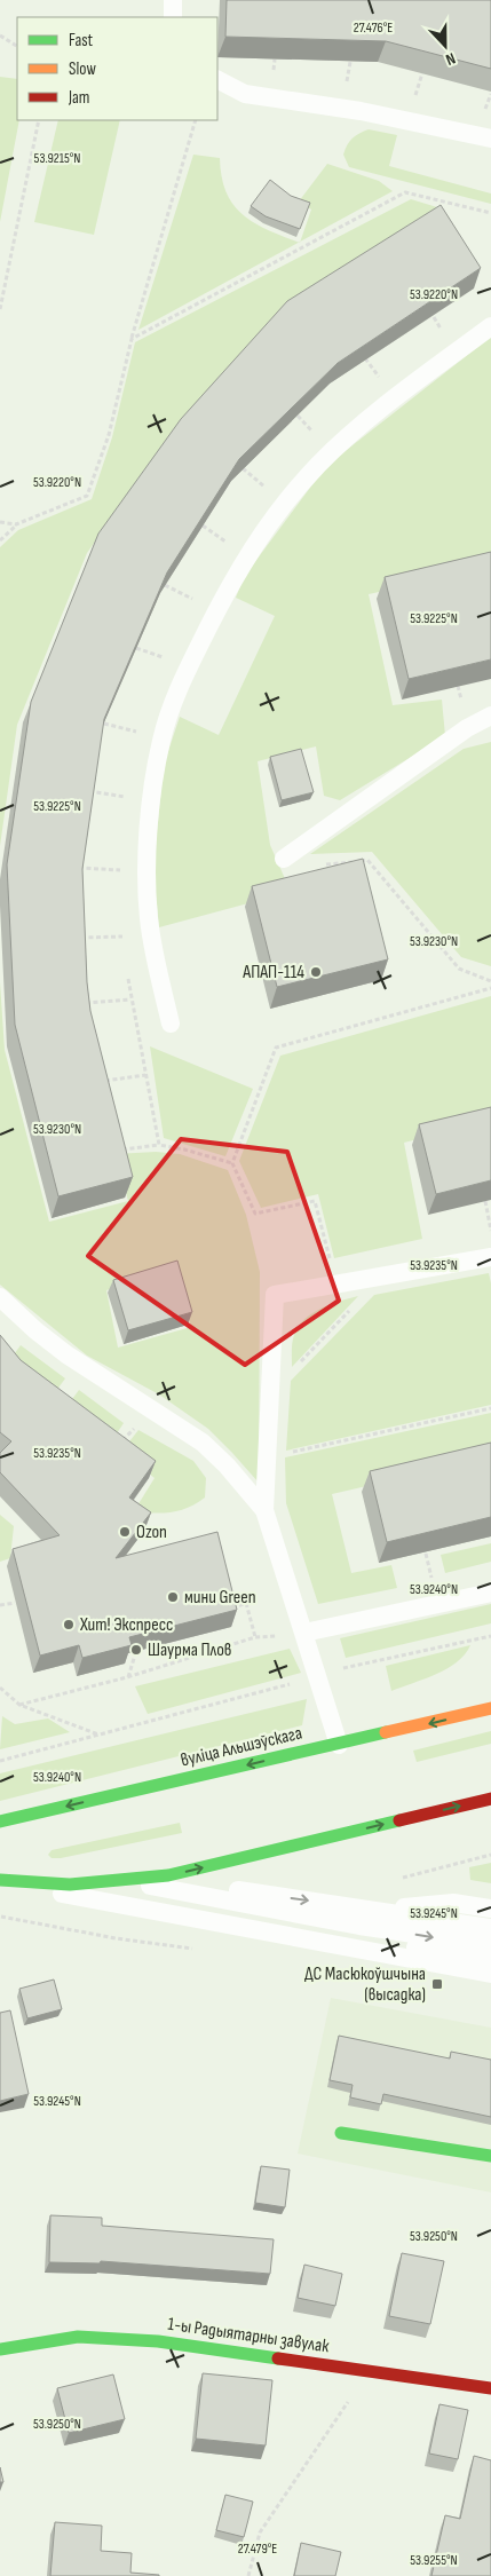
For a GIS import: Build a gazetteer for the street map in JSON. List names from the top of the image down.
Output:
{
  "streets": {
    "main road": ["вуліца Альшэўскага", "1-ы Радыятарны завулак"]
  },
  "places": {
    "other": [
      "АПАП-114",
      "Ozon",
      "мини Green",
      "Хит! Экспресс",
      "Шаурма Плов"
    ],
    "transit": ["ДС Масюкоўшчына (высадка)"]
  },
  "legend": ["Fast", "Slow", "Jam"],
  "north": "bottom",
  "coordinates": [
    "27.476°E",
    "53.9215°N",
    "53.9220°N",
    "53.9225°N",
    "53.9230°N",
    "53.9235°N",
    "53.9240°N",
    "53.9245°N",
    "53.9250°N",
    "27.479°E",
    "53.9255°N"
  ]
}
